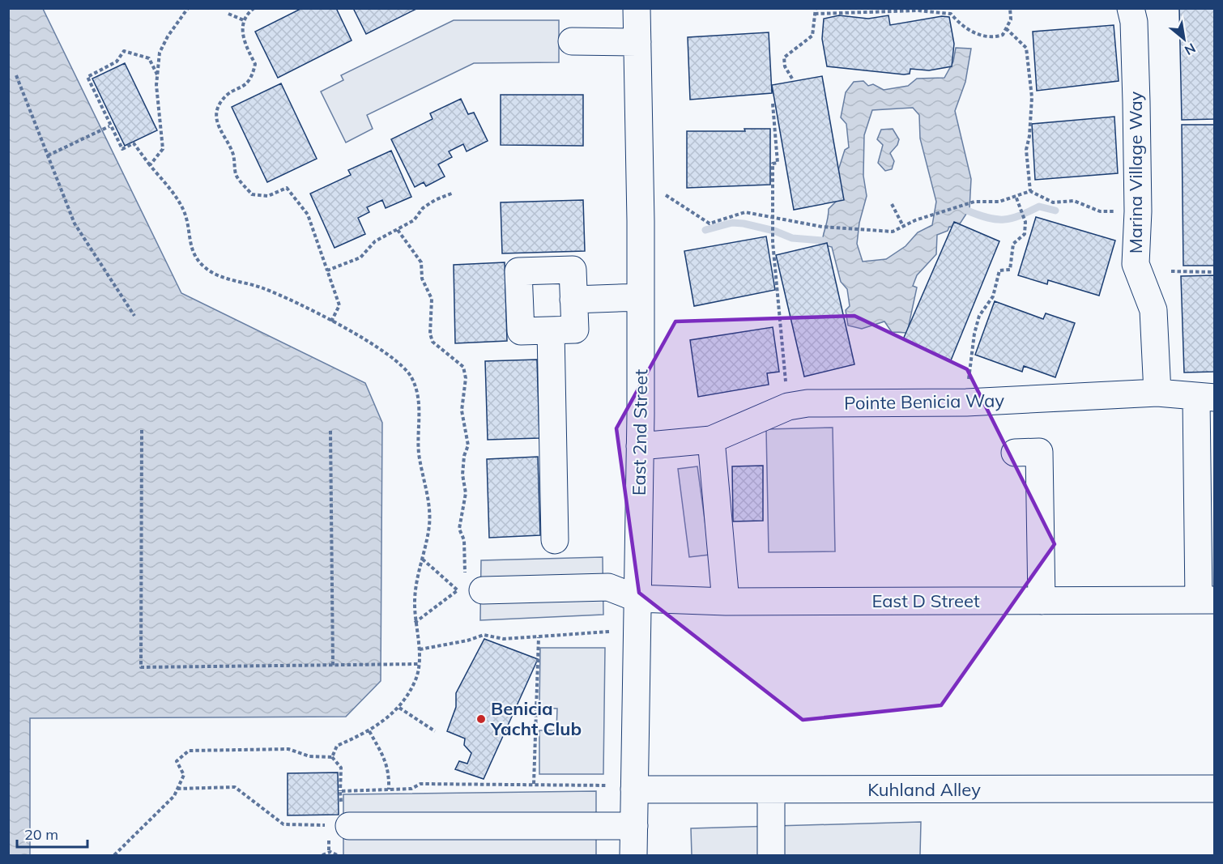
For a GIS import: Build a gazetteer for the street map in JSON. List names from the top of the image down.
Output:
{
  "streets": {
    "street": [
      "Marina Village Way",
      "Pointe Benicia Way",
      "East 2nd Street",
      "East D Street",
      "Kuhland Alley"
    ]
  },
  "crossings": [
    ["Marina Village Way", "Pointe Benicia Way"],
    ["Pointe Benicia Way", "East 2nd Street"],
    ["East 2nd Street", "East D Street"],
    ["East 2nd Street", "Kuhland Alley"]
  ],
  "places": ["Benicia Yacht Club"],
  "scale_bar": "20 m",
  "north": "bottom right"
}
